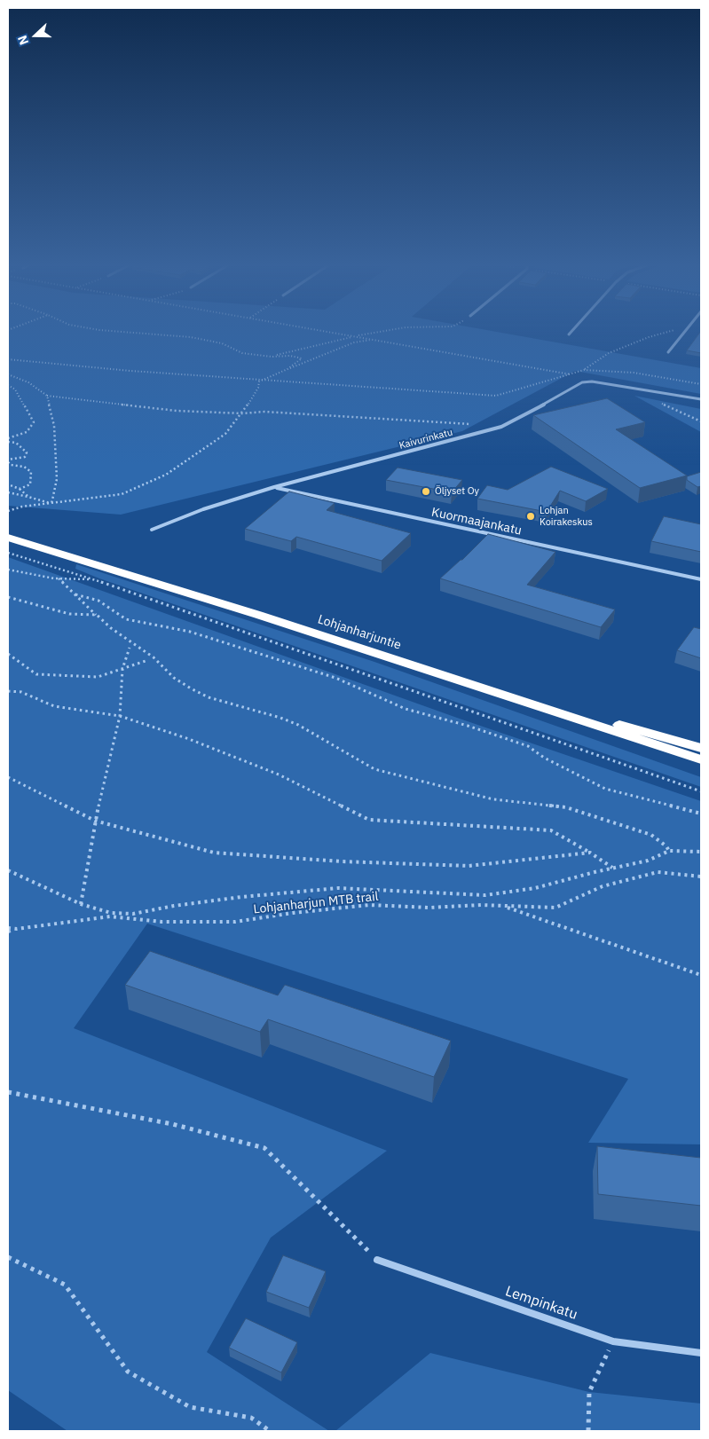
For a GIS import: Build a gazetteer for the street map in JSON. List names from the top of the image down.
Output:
{
  "streets": {
    "highway": ["Lohjanharjuntie"],
    "street": ["Kaivurinkatu", "Kuormaajankatu", "Lempinkatu"],
    "path": ["Lohjanharjun MTB trail"]
  },
  "crossings": [
    ["Kaivurinkatu", "Kuormaajankatu"]
  ],
  "places": ["Öljyset Oy", "Lohjan Koirakeskus"],
  "north": "left"
}
